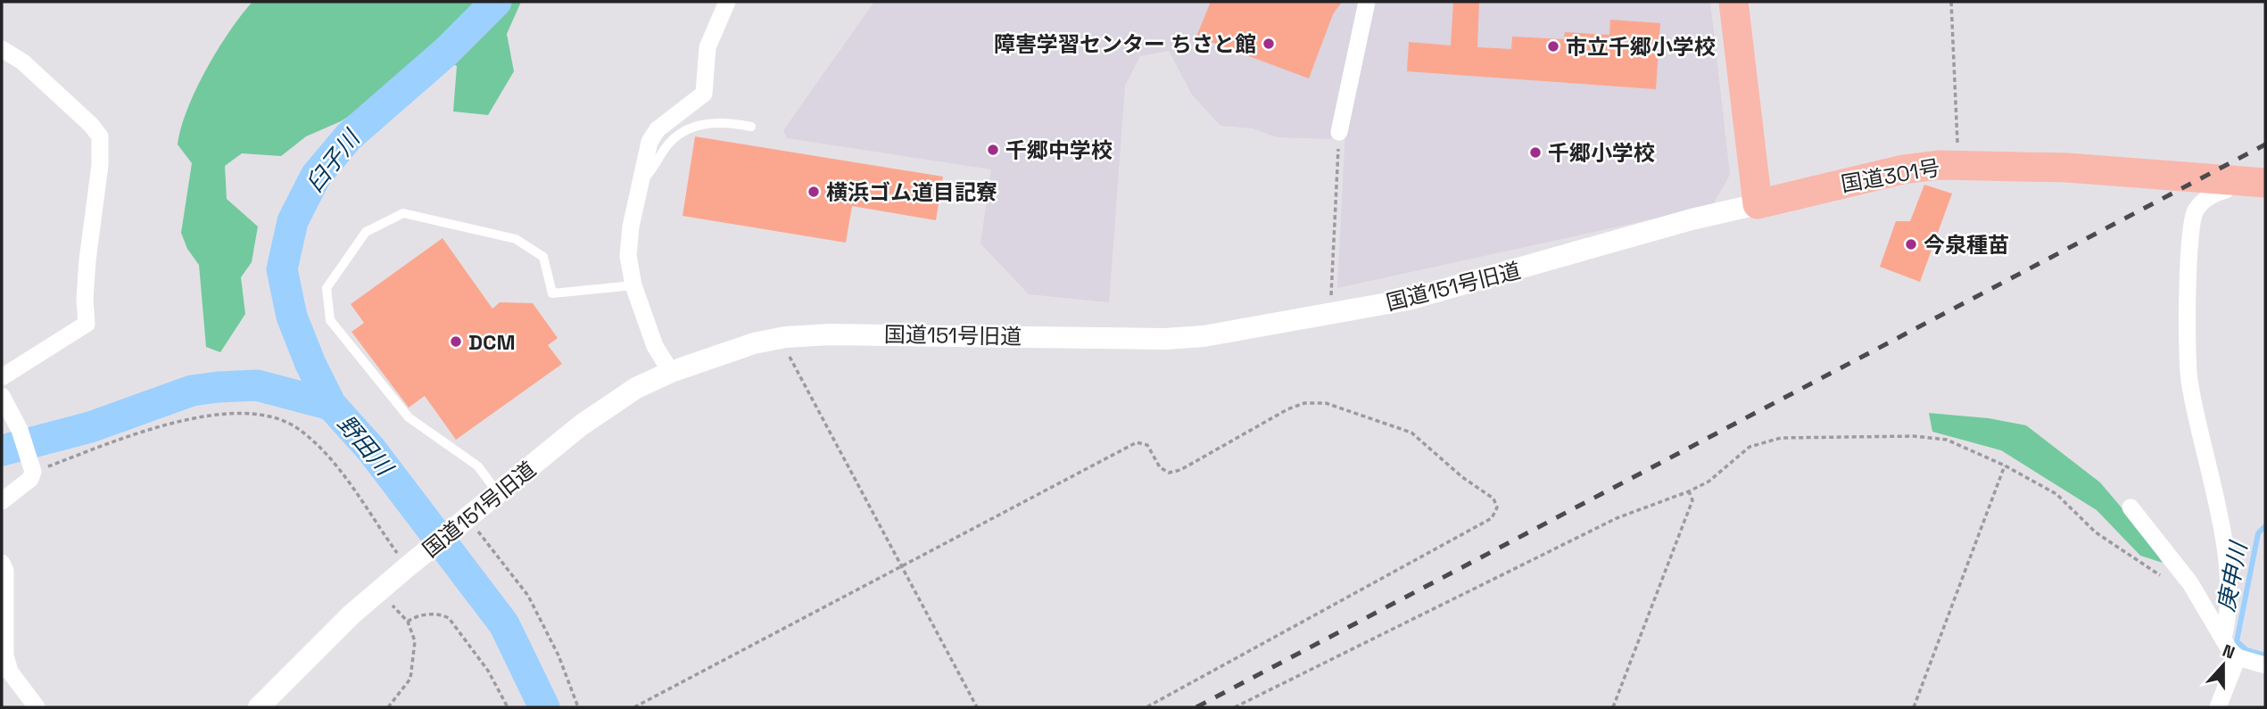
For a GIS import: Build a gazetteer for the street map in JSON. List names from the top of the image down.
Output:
{
  "streets": {
    "highway": ["国道301号"],
    "street": ["国道151号旧道"]
  },
  "crossings": [
    ["国道301号", "国道151号旧道"]
  ],
  "water": ["臼子川", "野田川", "庚申川"],
  "places": [
    "障害学習センター ちさと館",
    "市立千郷小学校",
    "千郷中学校",
    "千郷小学校",
    "横浜ゴム道目記寮",
    "今泉種苗",
    "DCM"
  ],
  "north": "top"
}
